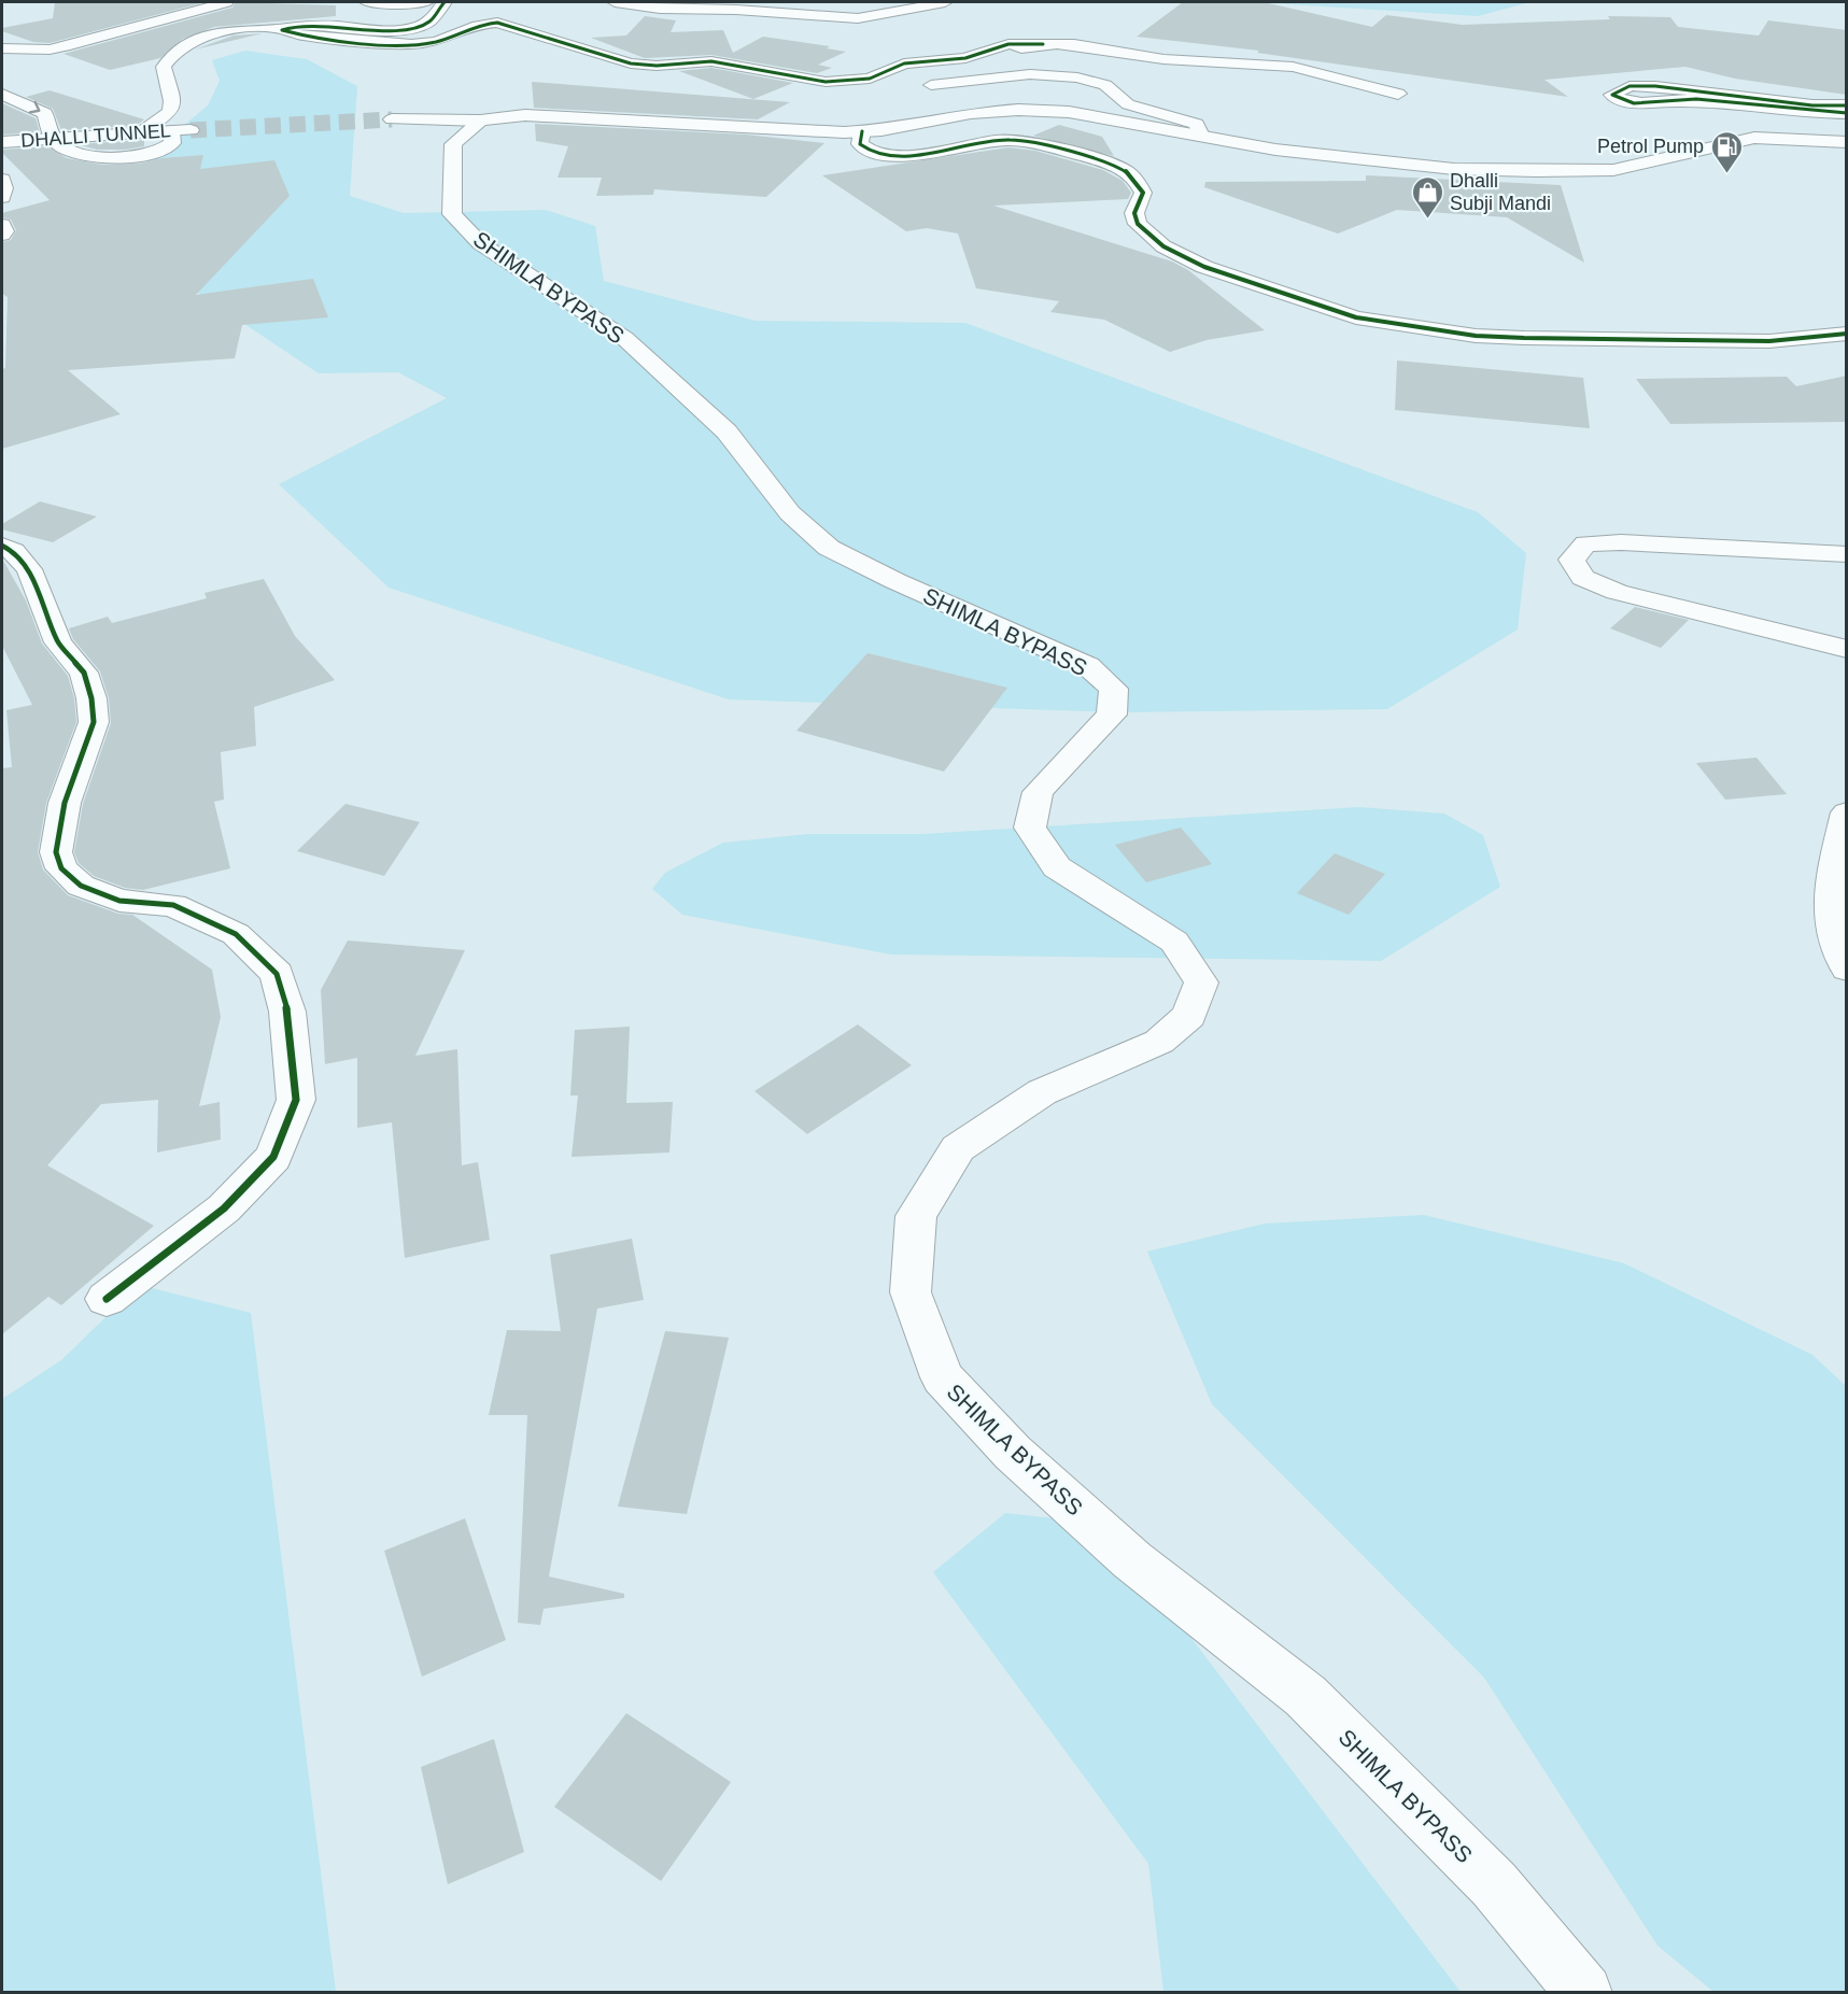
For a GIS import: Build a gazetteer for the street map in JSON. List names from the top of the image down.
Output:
{
  "streets": {
    "main road": ["DHALLI TUNNEL", "SHIMLA BYPASS"]
  },
  "places": {
    "fuel station": ["Petrol Pump"],
    "shop": ["Dhalli Subji Mandi"]
  }
}
